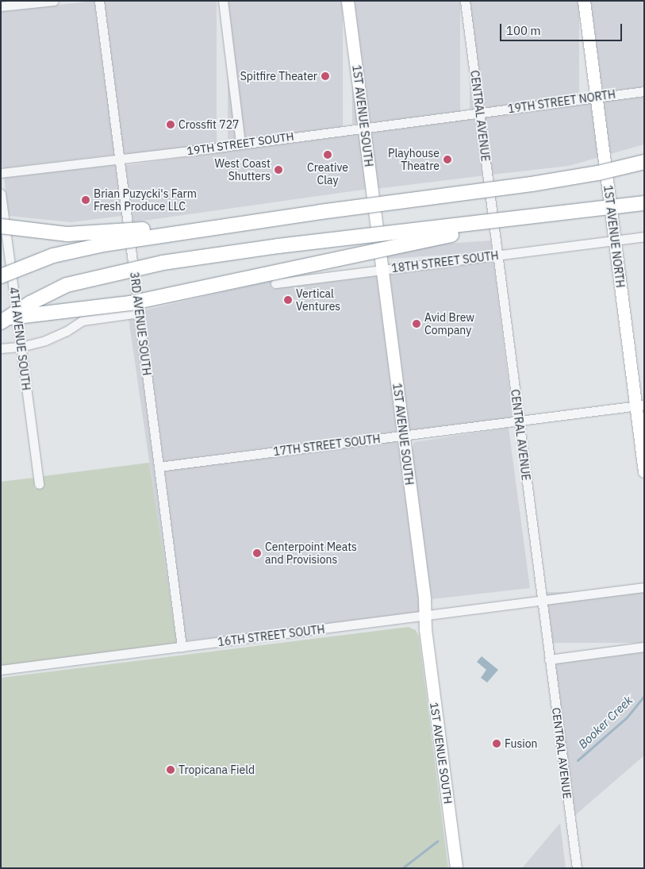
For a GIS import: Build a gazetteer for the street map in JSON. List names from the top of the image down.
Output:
{
  "streets": {
    "main road": ["1ST AVENUE SOUTH", "1ST AVENUE NORTH"],
    "street": [
      "19TH STREET NORTH",
      "CENTRAL AVENUE",
      "19TH STREET SOUTH",
      "18TH STREET SOUTH",
      "3RD AVENUE SOUTH",
      "4TH AVENUE SOUTH",
      "17TH STREET SOUTH",
      "16TH STREET SOUTH"
    ]
  },
  "crossings": [
    ["19TH STREET NORTH", "CENTRAL AVENUE"],
    ["19TH STREET NORTH", "19TH STREET SOUTH"],
    ["19TH STREET NORTH", "1ST AVENUE NORTH"],
    ["1ST AVENUE SOUTH", "19TH STREET SOUTH"],
    ["1ST AVENUE SOUTH", "18TH STREET SOUTH"],
    ["1ST AVENUE SOUTH", "17TH STREET SOUTH"],
    ["1ST AVENUE SOUTH", "16TH STREET SOUTH"],
    ["CENTRAL AVENUE", "19TH STREET SOUTH"],
    ["CENTRAL AVENUE", "18TH STREET SOUTH"],
    ["CENTRAL AVENUE", "17TH STREET SOUTH"],
    ["CENTRAL AVENUE", "16TH STREET SOUTH"],
    ["19TH STREET SOUTH", "3RD AVENUE SOUTH"],
    ["1ST AVENUE NORTH", "18TH STREET SOUTH"],
    ["1ST AVENUE NORTH", "17TH STREET SOUTH"],
    ["3RD AVENUE SOUTH", "17TH STREET SOUTH"],
    ["3RD AVENUE SOUTH", "16TH STREET SOUTH"]
  ],
  "water": ["Booker Creek"],
  "places": [
    "Spitfire Theater",
    "Crossfit 727",
    "Creative Clay",
    "Playhouse Theatre",
    "West Coast Shutters",
    "Brian Puzycki's Farm Fresh Produce LLC",
    "Vertical Ventures",
    "Avid Brew Company",
    "Centerpoint Meats and Provisions",
    "Fusion",
    "Tropicana Field"
  ],
  "scale_bar": "100 m"
}
